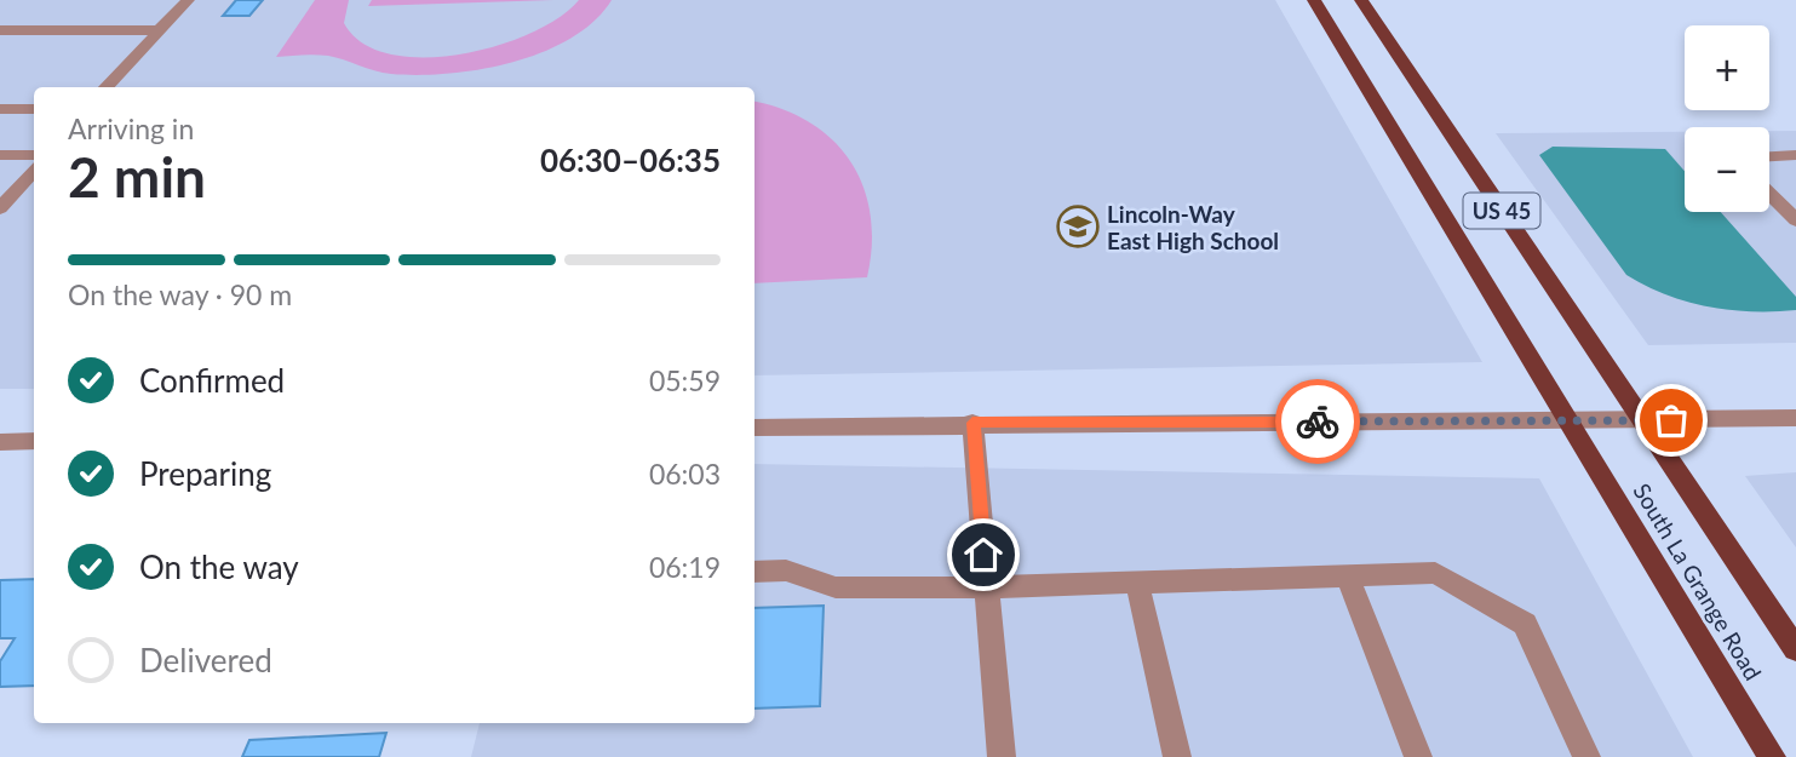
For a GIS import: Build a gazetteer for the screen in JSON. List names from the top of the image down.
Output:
{
  "streets": {
    "main road": ["US 45", "South La Grange Road"]
  },
  "places": {
    "school or university": ["Lincoln-Way East High School"]
  },
  "page": {
    "map_buttons": ["+", "−"],
    "heading": ["2 min", "Arriving in", "06:30–06:35"],
    "bar": "On the way · 90 m",
    "list": [
      ["Confirmed", "05:59"],
      ["Preparing", "06:03"],
      ["On the way", "06:19"],
      "Delivered"
    ]
  }
}
